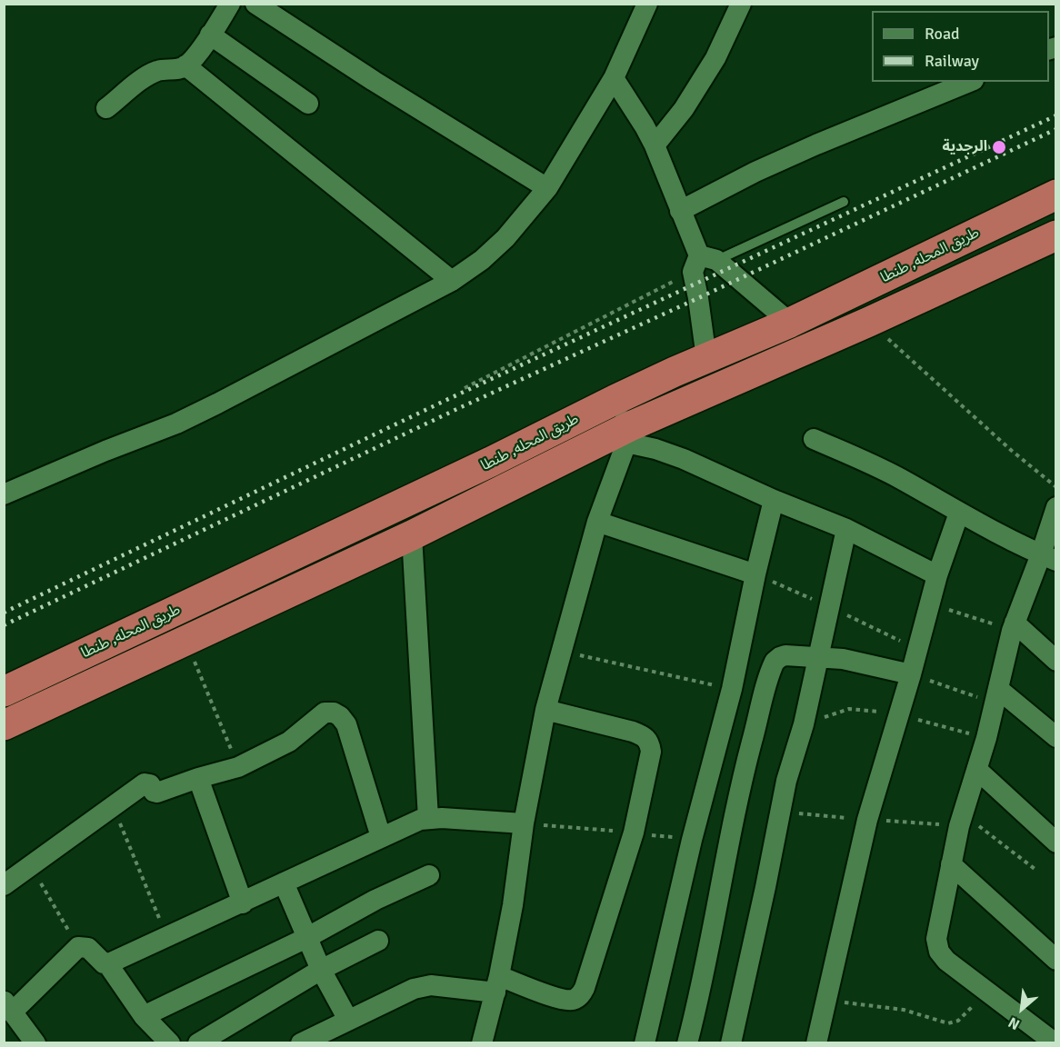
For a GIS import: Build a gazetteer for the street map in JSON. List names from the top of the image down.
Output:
{
  "streets": {
    "highway": ["طريق المحله, طنطا"]
  },
  "places": ["الرجدية"],
  "legend": ["Road", "Railway"],
  "north": "bottom left"
}
